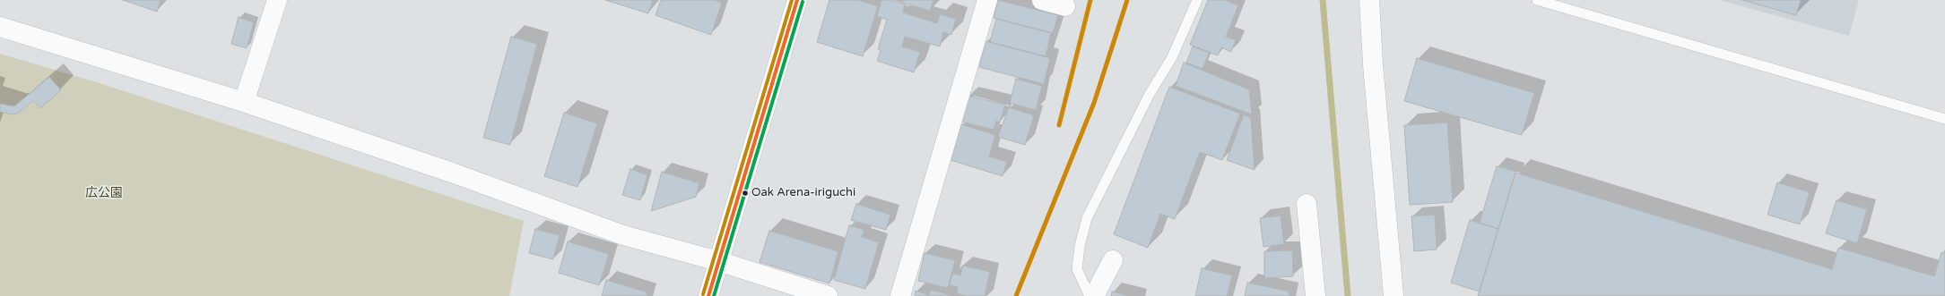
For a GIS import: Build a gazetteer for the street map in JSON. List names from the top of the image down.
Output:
{
  "parks": ["広公園"],
  "places": ["Oak Arena-iriguchi"]
}
